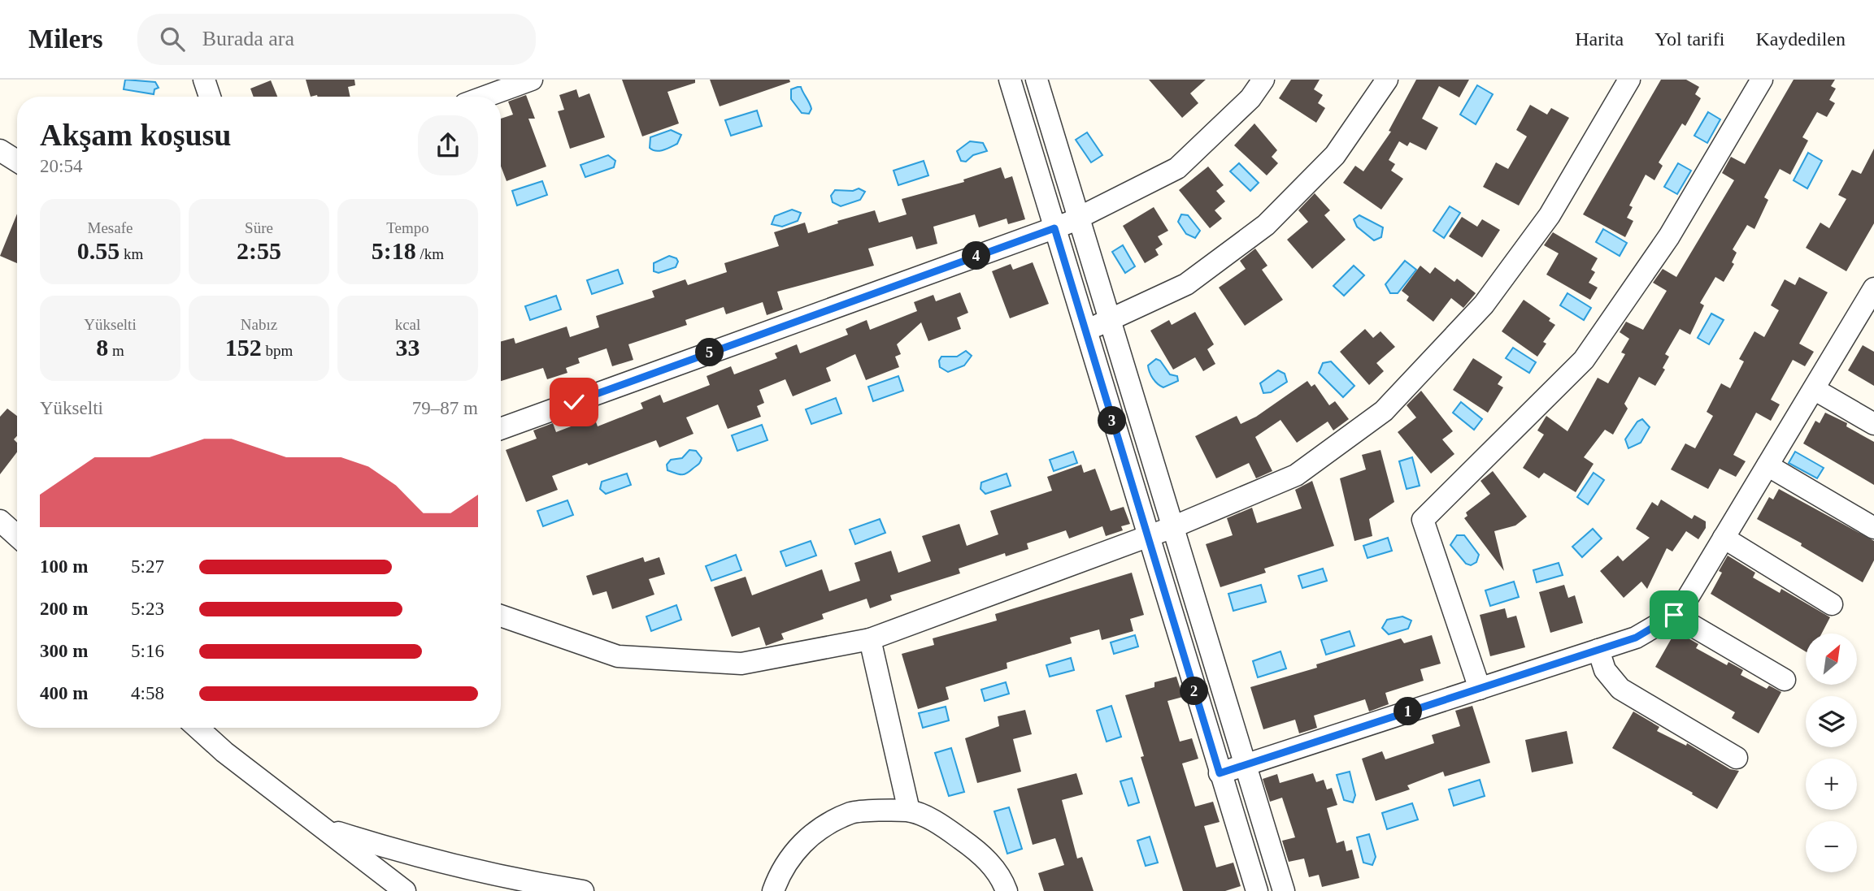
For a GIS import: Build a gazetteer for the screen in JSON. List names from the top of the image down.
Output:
{
  "north": "top right",
  "page": {
    "header": "Milers",
    "search": "Burada ara",
    "nav": ["Harita", "Yol tarifi", "Kaydedilen"],
    "heading": ["Akşam koşusu", "20:54"],
    "stats": [
      ["Mesafe", "0.55 km"],
      ["Süre", "2:55"],
      ["Tempo", "5:18 /km"],
      ["Yükselti", "8 m"],
      ["Nabız", "152 bpm"],
      ["kcal", "33"]
    ],
    "pins": [
      "4",
      "5",
      "3",
      "2",
      "1"
    ],
    "chart": ["Yükselti", "79–87 m"],
    "list": [
      {
        "name": "100 m",
        "note": "5:27"
      },
      {
        "name": "200 m",
        "note": "5:23"
      },
      {
        "name": "300 m",
        "note": "5:16"
      },
      {
        "name": "400 m",
        "note": "4:58"
      }
    ],
    "map_buttons": ["+", "−"]
  }
}
